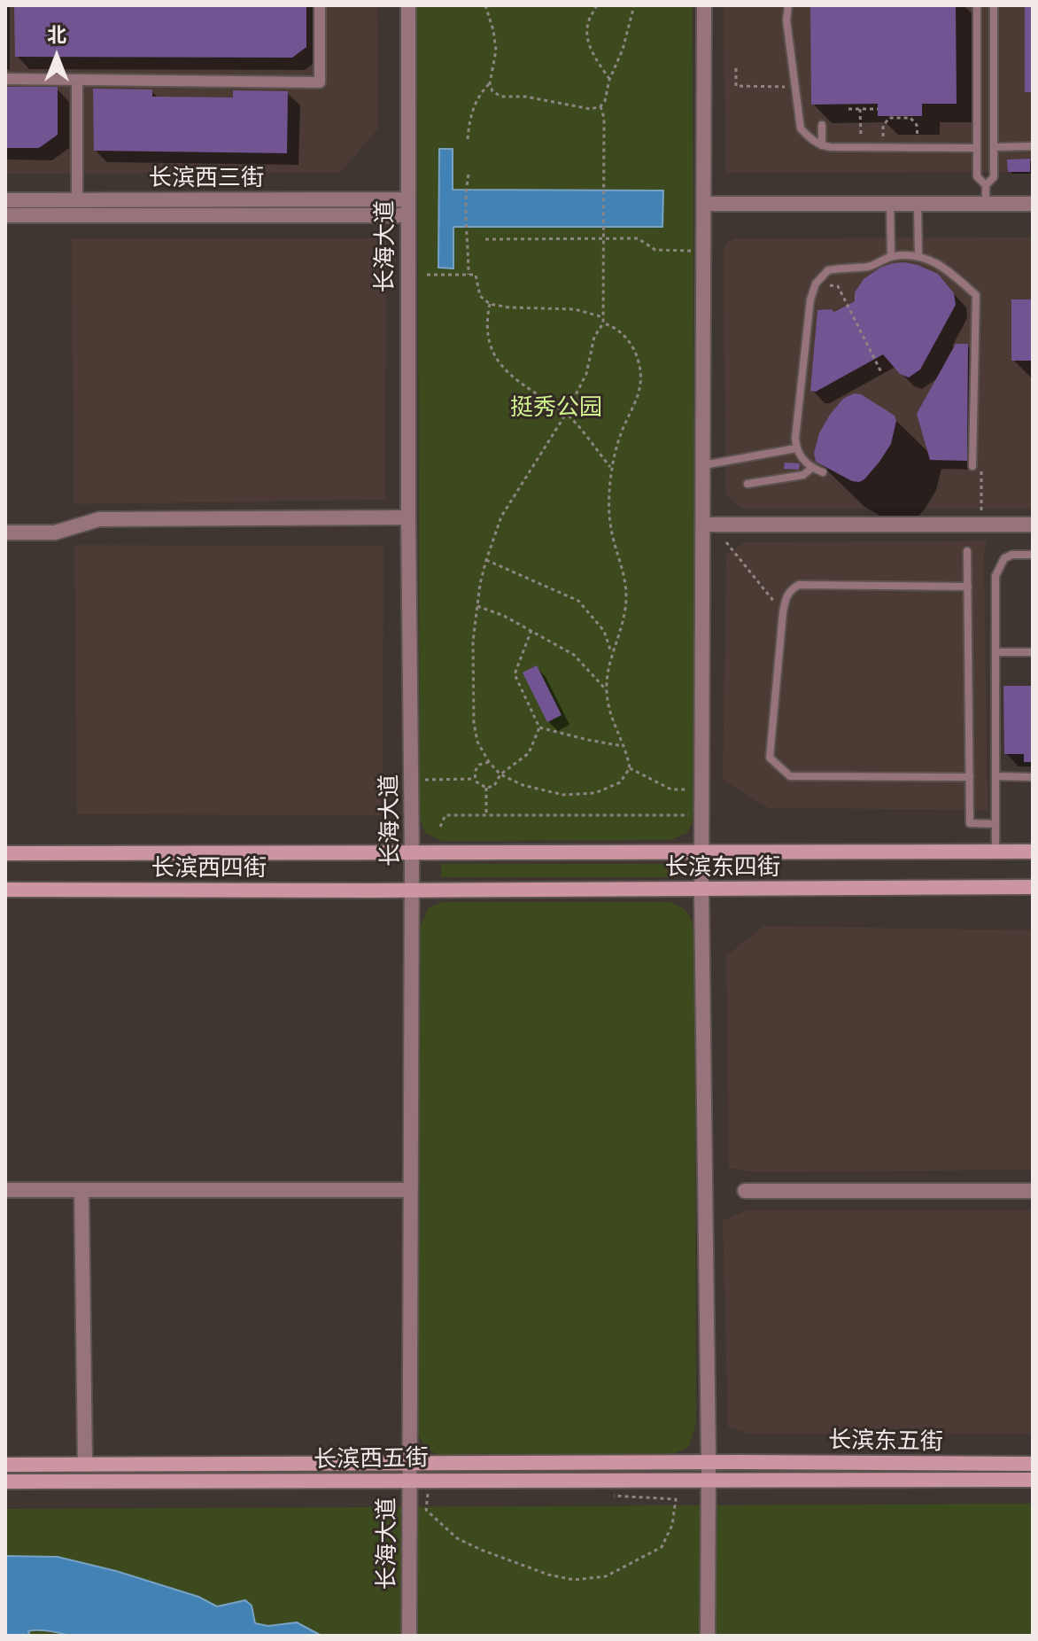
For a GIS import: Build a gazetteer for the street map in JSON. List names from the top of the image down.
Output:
{
  "streets": {
    "main road": [
      "长滨东四街",
      "长滨西四街",
      "长滨东五街",
      "长滨西五街"
    ],
    "street": ["长滨西三街", "长海大道"]
  },
  "crossings": [
    ["长滨西三街", "长海大道"],
    ["长海大道", "长滨东四街"],
    ["长海大道", "长滨西四街"],
    ["长海大道", "长滨西五街"],
    ["长滨东四街", "长滨西四街"],
    ["长滨东五街", "长滨西五街"]
  ],
  "parks": ["挺秀公园"],
  "north": "top"
}
